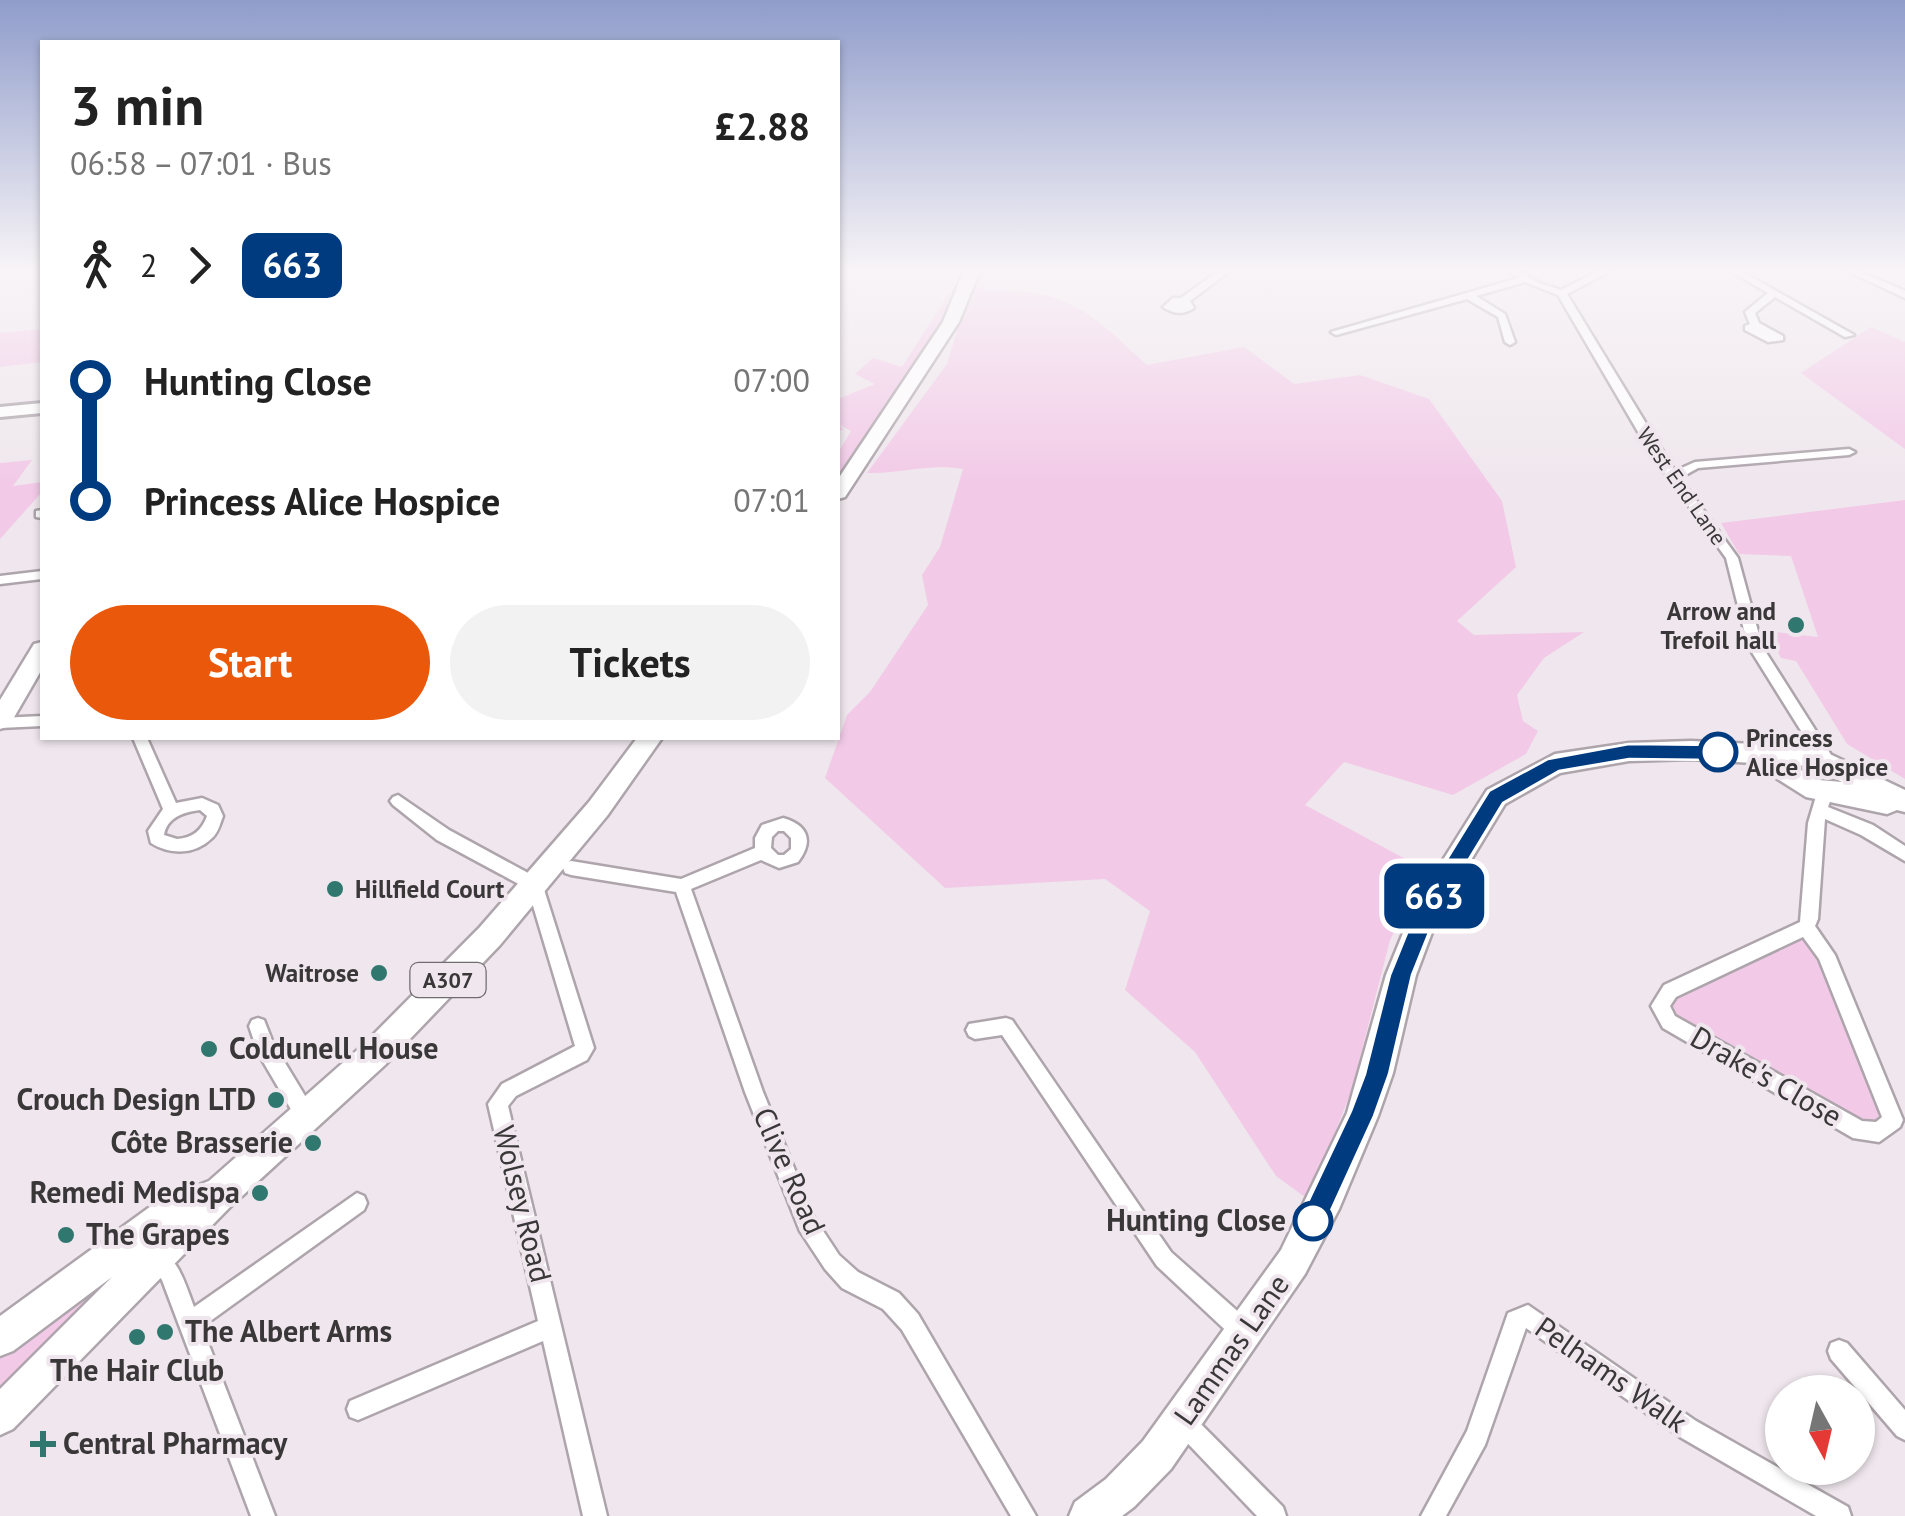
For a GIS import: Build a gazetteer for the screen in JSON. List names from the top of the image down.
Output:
{
  "streets": {
    "main road": ["A307", "Lammas Lane"],
    "street": [
      "West End Lane",
      "Drake's Close",
      "Clive Road",
      "Wolsey Road",
      "Pelhams Walk"
    ]
  },
  "crossings": [
    ["West End Lane", "Lammas Lane"],
    ["A307", "Wolsey Road"]
  ],
  "places": {
    "other": [
      "Arrow and Trefoil hall",
      "Princess Alice Hospice",
      "Hillfield Court",
      "Waitrose",
      "Coldunell House",
      "Crouch Design LTD",
      "Côte Brasserie",
      "Remedi Medispa",
      "Hunting Close",
      "The Grapes",
      "The Albert Arms",
      "The Hair Club"
    ],
    "health": ["Central Pharmacy"]
  },
  "lines": ["bus line 663"],
  "north": "bottom",
  "page": {
    "on_map": "663",
    "heading": ["3 min", "06:58 – 07:01 · Bus", "£2.88"],
    "legs": ["2", "663"],
    "list": [
      {
        "name": "Hunting Close",
        "value": "07:00"
      },
      {
        "name": "Princess Alice Hospice",
        "value": "07:01"
      }
    ],
    "buttons": ["Start", "Tickets"]
  }
}
